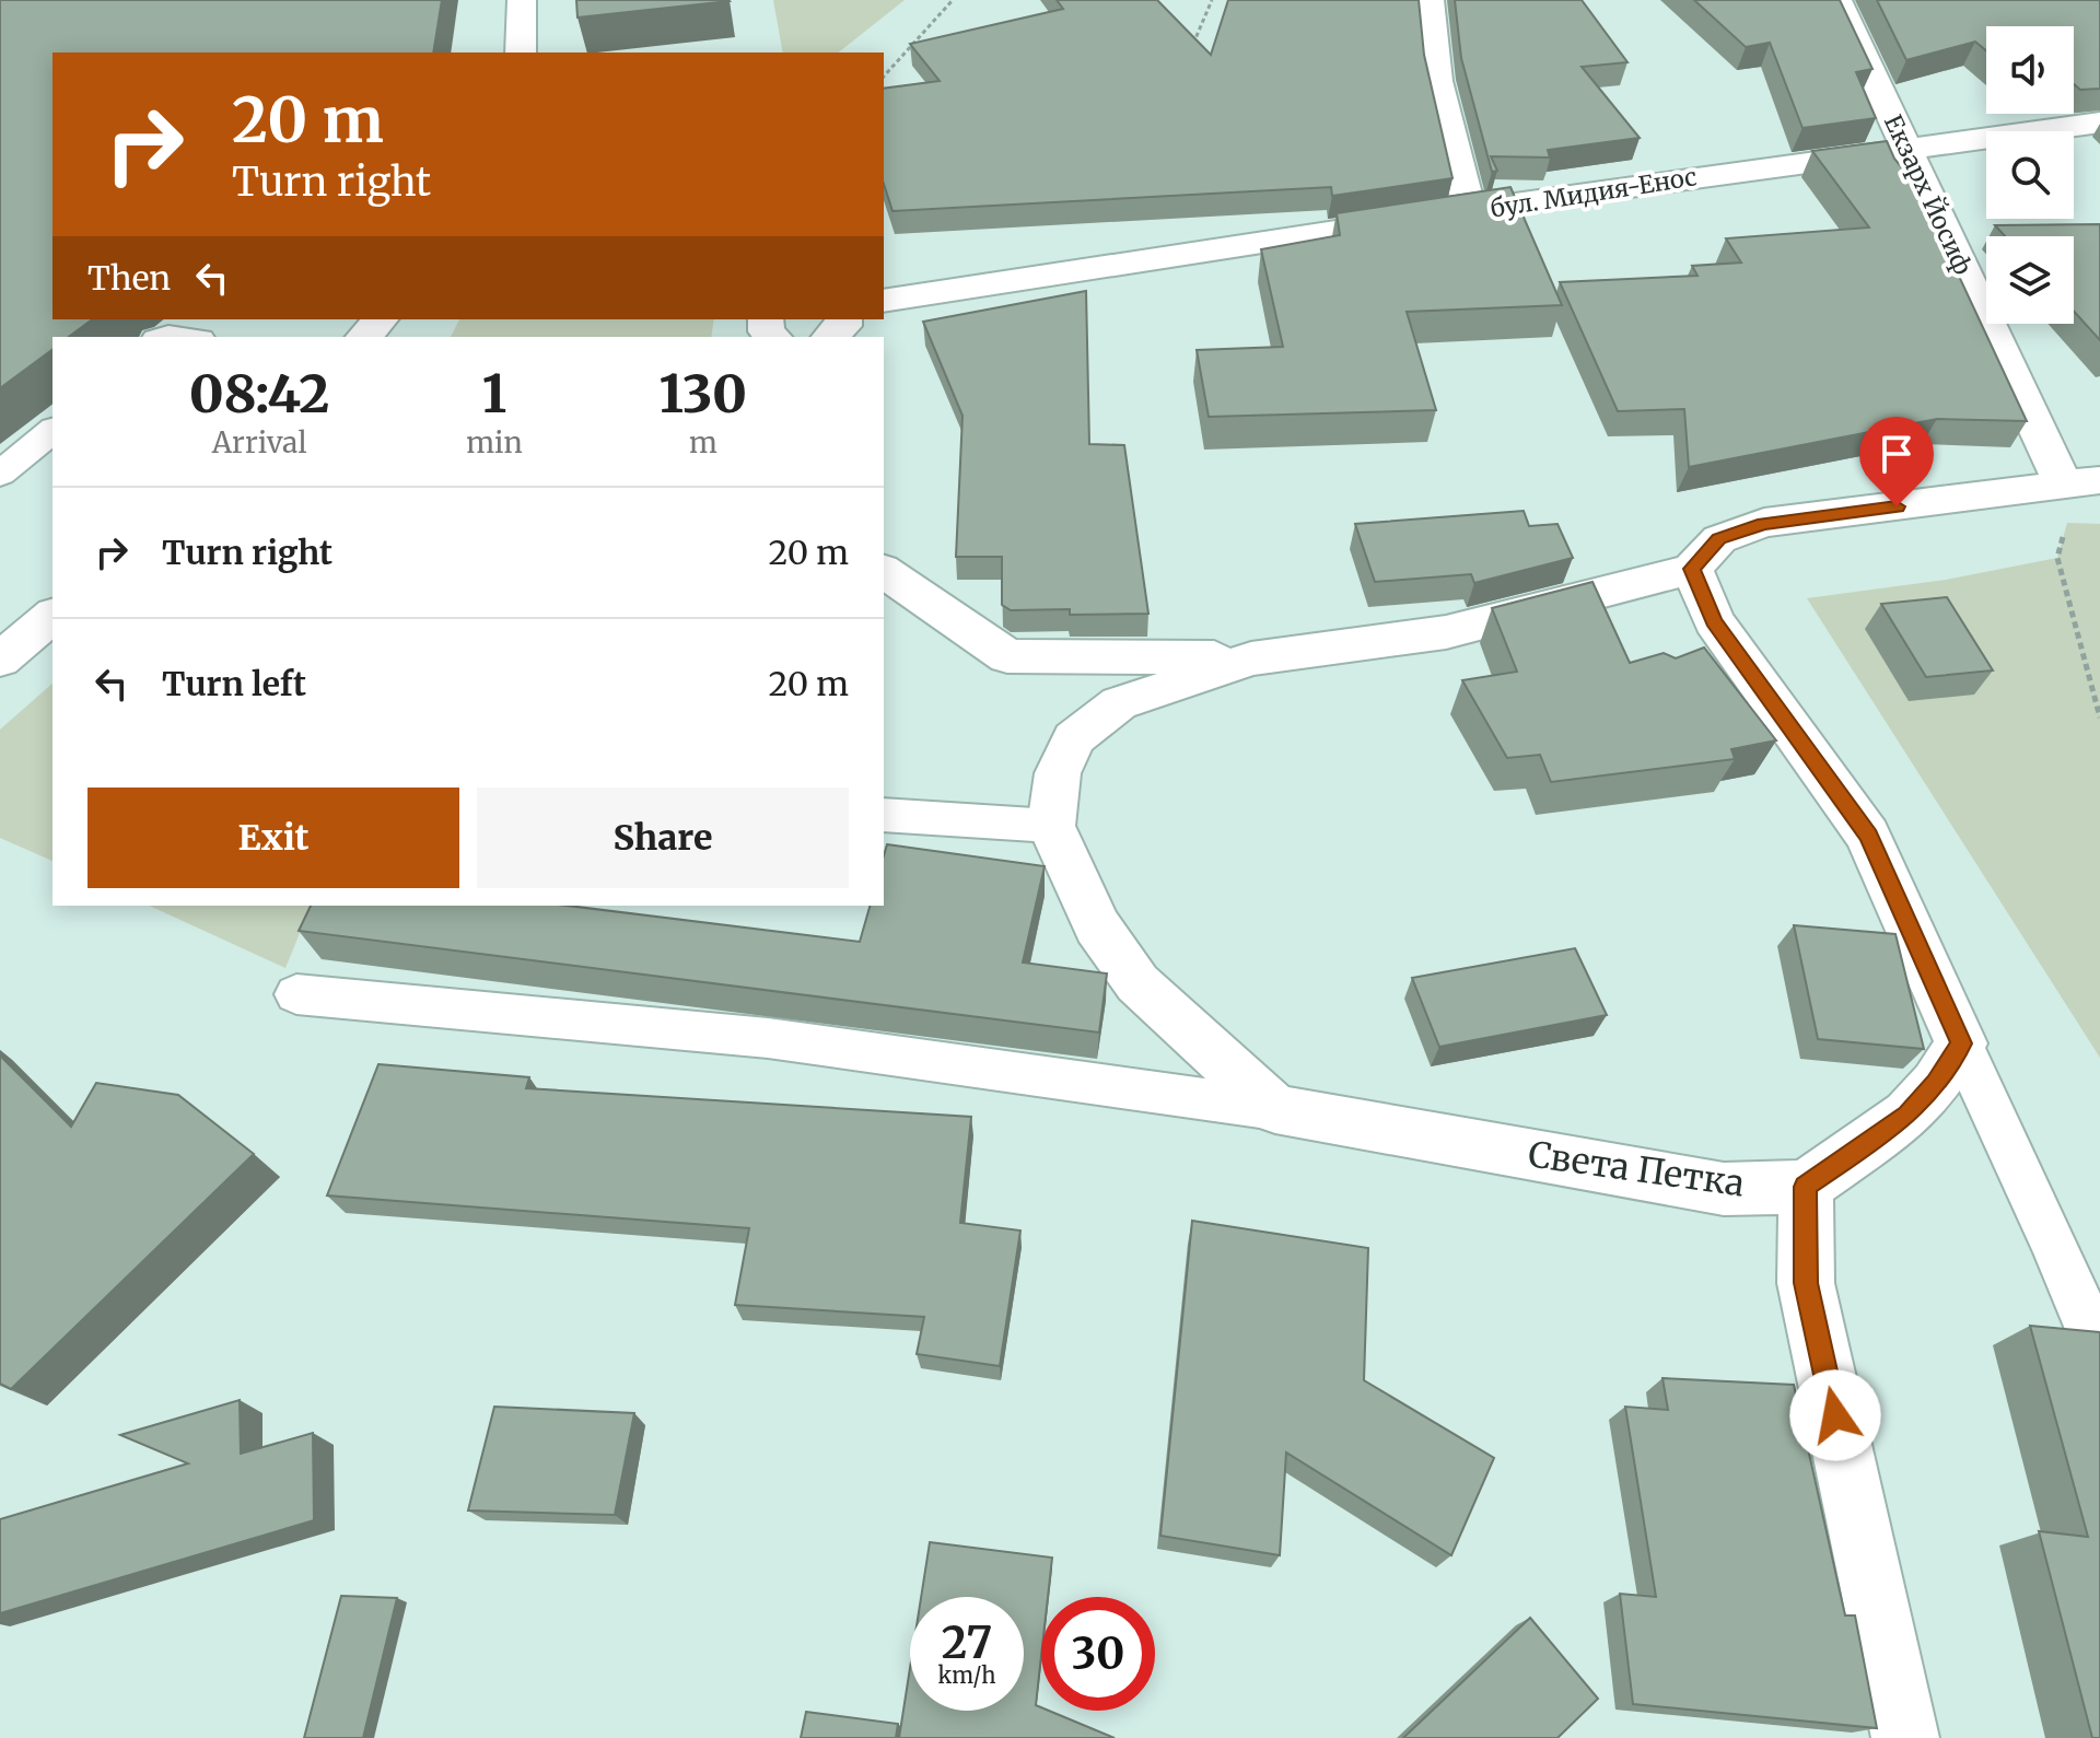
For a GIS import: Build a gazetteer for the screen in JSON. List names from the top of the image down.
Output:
{
  "streets": {
    "street": ["бул. Мидия-Енос", "Екзарх Йосиф", "Света Петка"]
  },
  "crossings": [
    ["бул. Мидия-Енос", "Екзарх Йосиф"]
  ],
  "page": {
    "turn": ["20 m", "Turn right"],
    "then": "Then",
    "eta": [
      "08:42",
      "Arrival",
      "1",
      "min",
      "130",
      "m"
    ],
    "list": [
      {
        "name": "Turn right",
        "value": "20 m"
      },
      {
        "name": "Turn left",
        "value": "20 m"
      }
    ],
    "buttons": ["Exit", "Share"],
    "speed": "27 km/h",
    "limit": "30"
  }
}
